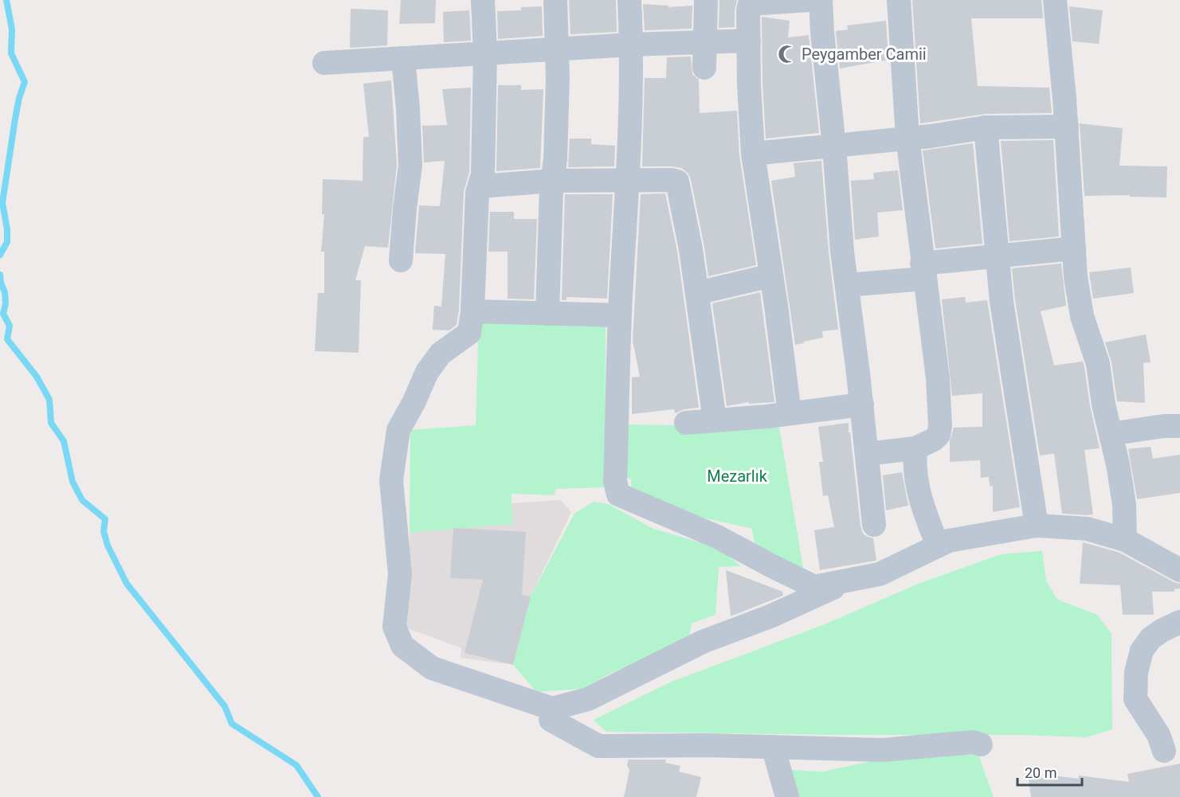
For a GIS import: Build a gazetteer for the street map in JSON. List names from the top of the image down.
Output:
{
  "parks": ["Mezarlık"],
  "places": {
    "mosque": ["Peygamber Camii"]
  },
  "scale_bar": "20 m"
}
